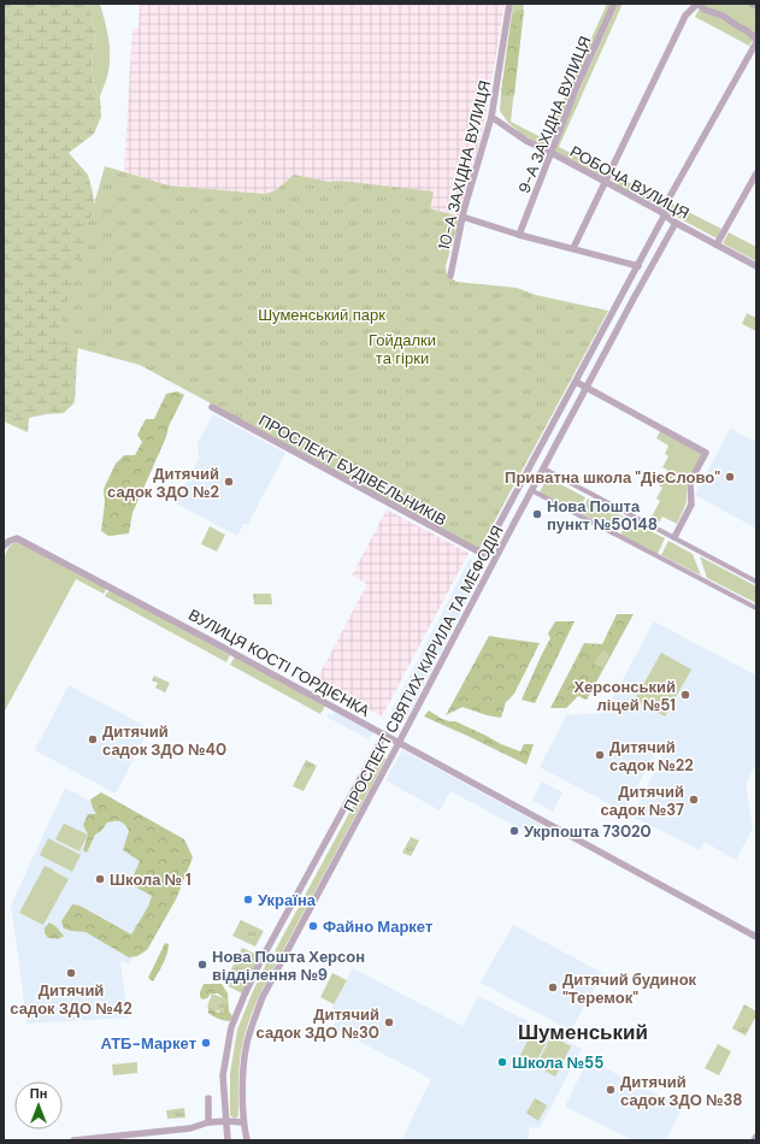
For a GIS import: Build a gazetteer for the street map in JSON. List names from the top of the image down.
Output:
{
  "streets": {
    "street": [
      "9-А ЗАХІДНА ВУЛИЦЯ",
      "10-А ЗАХІДНА ВУЛИЦЯ",
      "РОБОЧА ВУЛИЦЯ",
      "ПРОСПЕКТ БУДІВЕЛЬНИКІВ",
      "ВУЛИЦЯ КОСТІ ГОРДІЄНКА",
      "ПРОСПЕКТ СВЯТИХ КИРИЛА ТА МЕФОДІЯ"
    ]
  },
  "crossings": [
    ["9-А ЗАХІДНА ВУЛИЦЯ", "РОБОЧА ВУЛИЦЯ"],
    ["10-А ЗАХІДНА ВУЛИЦЯ", "РОБОЧА ВУЛИЦЯ"],
    ["РОБОЧА ВУЛИЦЯ", "ПРОСПЕКТ СВЯТИХ КИРИЛА ТА МЕФОДІЯ"],
    ["ВУЛИЦЯ КОСТІ ГОРДІЄНКА", "ПРОСПЕКТ СВЯТИХ КИРИЛА ТА МЕФОДІЯ"]
  ],
  "districts": ["Шуменський"],
  "parks": ["Шуменський парк", "Гойдалки та гірки"],
  "places": [
    "Приватна школа \"ДієСлово\"",
    "Дитячий садок ЗДО №2",
    "Нова Пошта пункт №50148",
    "Херсонський ліцей №51",
    "Дитячий садок ЗДО №40",
    "Дитячий садок №22",
    "Дитячий садок №37",
    "Укрпошта 73020",
    "Школа № 1",
    "Україна",
    "Файно Маркет",
    "Нова Пошта Херсон відділення №9",
    "Дитячий садок ЗДО №42",
    "Дитячий будинок \"Теремок\"",
    "Дитячий садок ЗДО №30",
    "АТБ-Маркет",
    "Школа №55",
    "Дитячий садок ЗДО №38"
  ],
  "north": "top"
}
